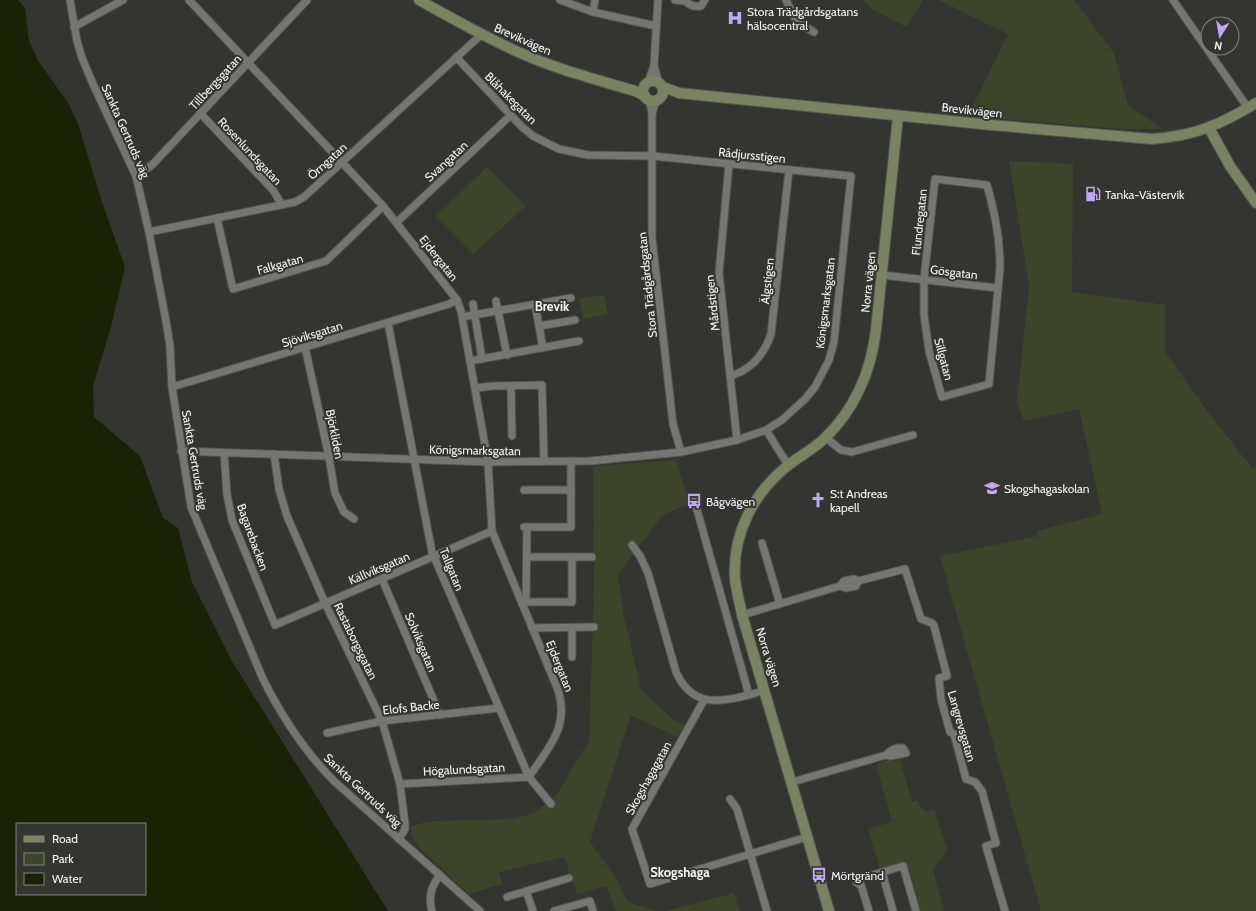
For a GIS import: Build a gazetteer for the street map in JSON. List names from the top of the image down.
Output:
{
  "streets": {
    "street": [
      "Brevikvägen",
      "Tillbergsgatan",
      "Blåhakegatan",
      "Sankta Gertruds väg",
      "Rosenlundsgatan",
      "Rådjursstigen",
      "Örngatan",
      "Svangatan",
      "Flundregatan",
      "Ejdergatan",
      "Falkgatan",
      "Gösgatan",
      "Älgstigen",
      "Norra vägen",
      "Stora Trädgårdsgatan",
      "Mårdstigen",
      "Königsmarksgatan",
      "Sjöviksgatan",
      "Sillgatan",
      "Björkliden",
      "Bagarebacken",
      "Källviksgatan",
      "Tallgatan",
      "Rastaborgsgatan",
      "Solviksgatan",
      "Elofs Backe",
      "Langrevsgatan",
      "Högalundsgatan",
      "Skogshagagatan"
    ]
  },
  "crossings": [
    ["Brevikvägen", "Örngatan"],
    ["Brevikvägen", "Norra vägen"],
    ["Brevikvägen", "Stora Trädgårdsgatan"],
    ["Tillbergsgatan", "Sankta Gertruds väg"],
    ["Tillbergsgatan", "Rosenlundsgatan"],
    ["Tillbergsgatan", "Ejdergatan"],
    ["Blåhakegatan", "Rådjursstigen"],
    ["Blåhakegatan", "Örngatan"],
    ["Blåhakegatan", "Svangatan"],
    ["Blåhakegatan", "Stora Trädgårdsgatan"],
    ["Sankta Gertruds väg", "Örngatan"],
    ["Sankta Gertruds väg", "Königsmarksgatan"],
    ["Sankta Gertruds väg", "Sjöviksgatan"],
    ["Sankta Gertruds väg", "Rastaborgsgatan"],
    ["Rosenlundsgatan", "Örngatan"],
    ["Rådjursstigen", "Älgstigen"],
    ["Rådjursstigen", "Stora Trädgårdsgatan"],
    ["Rådjursstigen", "Mårdstigen"],
    ["Rådjursstigen", "Königsmarksgatan"],
    ["Örngatan", "Ejdergatan"],
    ["Örngatan", "Falkgatan"],
    ["Svangatan", "Ejdergatan"],
    ["Flundregatan", "Gösgatan"],
    ["Flundregatan", "Sillgatan"],
    ["Ejdergatan", "Falkgatan"],
    ["Ejdergatan", "Königsmarksgatan"],
    ["Ejdergatan", "Sjöviksgatan"],
    ["Ejdergatan", "Källviksgatan"],
    ["Ejdergatan", "Tallgatan"],
    ["Ejdergatan", "Högalundsgatan"],
    ["Gösgatan", "Norra vägen"],
    ["Gösgatan", "Sillgatan"],
    ["Älgstigen", "Mårdstigen"],
    ["Norra vägen", "Skogshagagatan"],
    ["Stora Trädgårdsgatan", "Königsmarksgatan"],
    ["Mårdstigen", "Königsmarksgatan"],
    ["Königsmarksgatan", "Björkliden"],
    ["Königsmarksgatan", "Bagarebacken"],
    ["Königsmarksgatan", "Tallgatan"],
    ["Königsmarksgatan", "Rastaborgsgatan"],
    ["Sjöviksgatan", "Björkliden"],
    ["Sjöviksgatan", "Tallgatan"],
    ["Bagarebacken", "Källviksgatan"],
    ["Källviksgatan", "Tallgatan"],
    ["Källviksgatan", "Rastaborgsgatan"],
    ["Källviksgatan", "Solviksgatan"],
    ["Tallgatan", "Elofs Backe"],
    ["Tallgatan", "Högalundsgatan"],
    ["Rastaborgsgatan", "Elofs Backe"],
    ["Rastaborgsgatan", "Högalundsgatan"],
    ["Solviksgatan", "Elofs Backe"]
  ],
  "districts": ["Brevik", "Skogshaga"],
  "places": {
    "hospital": ["Stora Trädgårdsgatans hälsocentral"],
    "fuel station": ["Tanka-Västervik"],
    "school or university": ["Skogshagaskolan"],
    "church": ["S:t Andreas kapell"],
    "bus stop": ["Bågvägen", "Mörtgränd"]
  },
  "legend": ["Road", "Park", "Water"],
  "north": "bottom"
}
